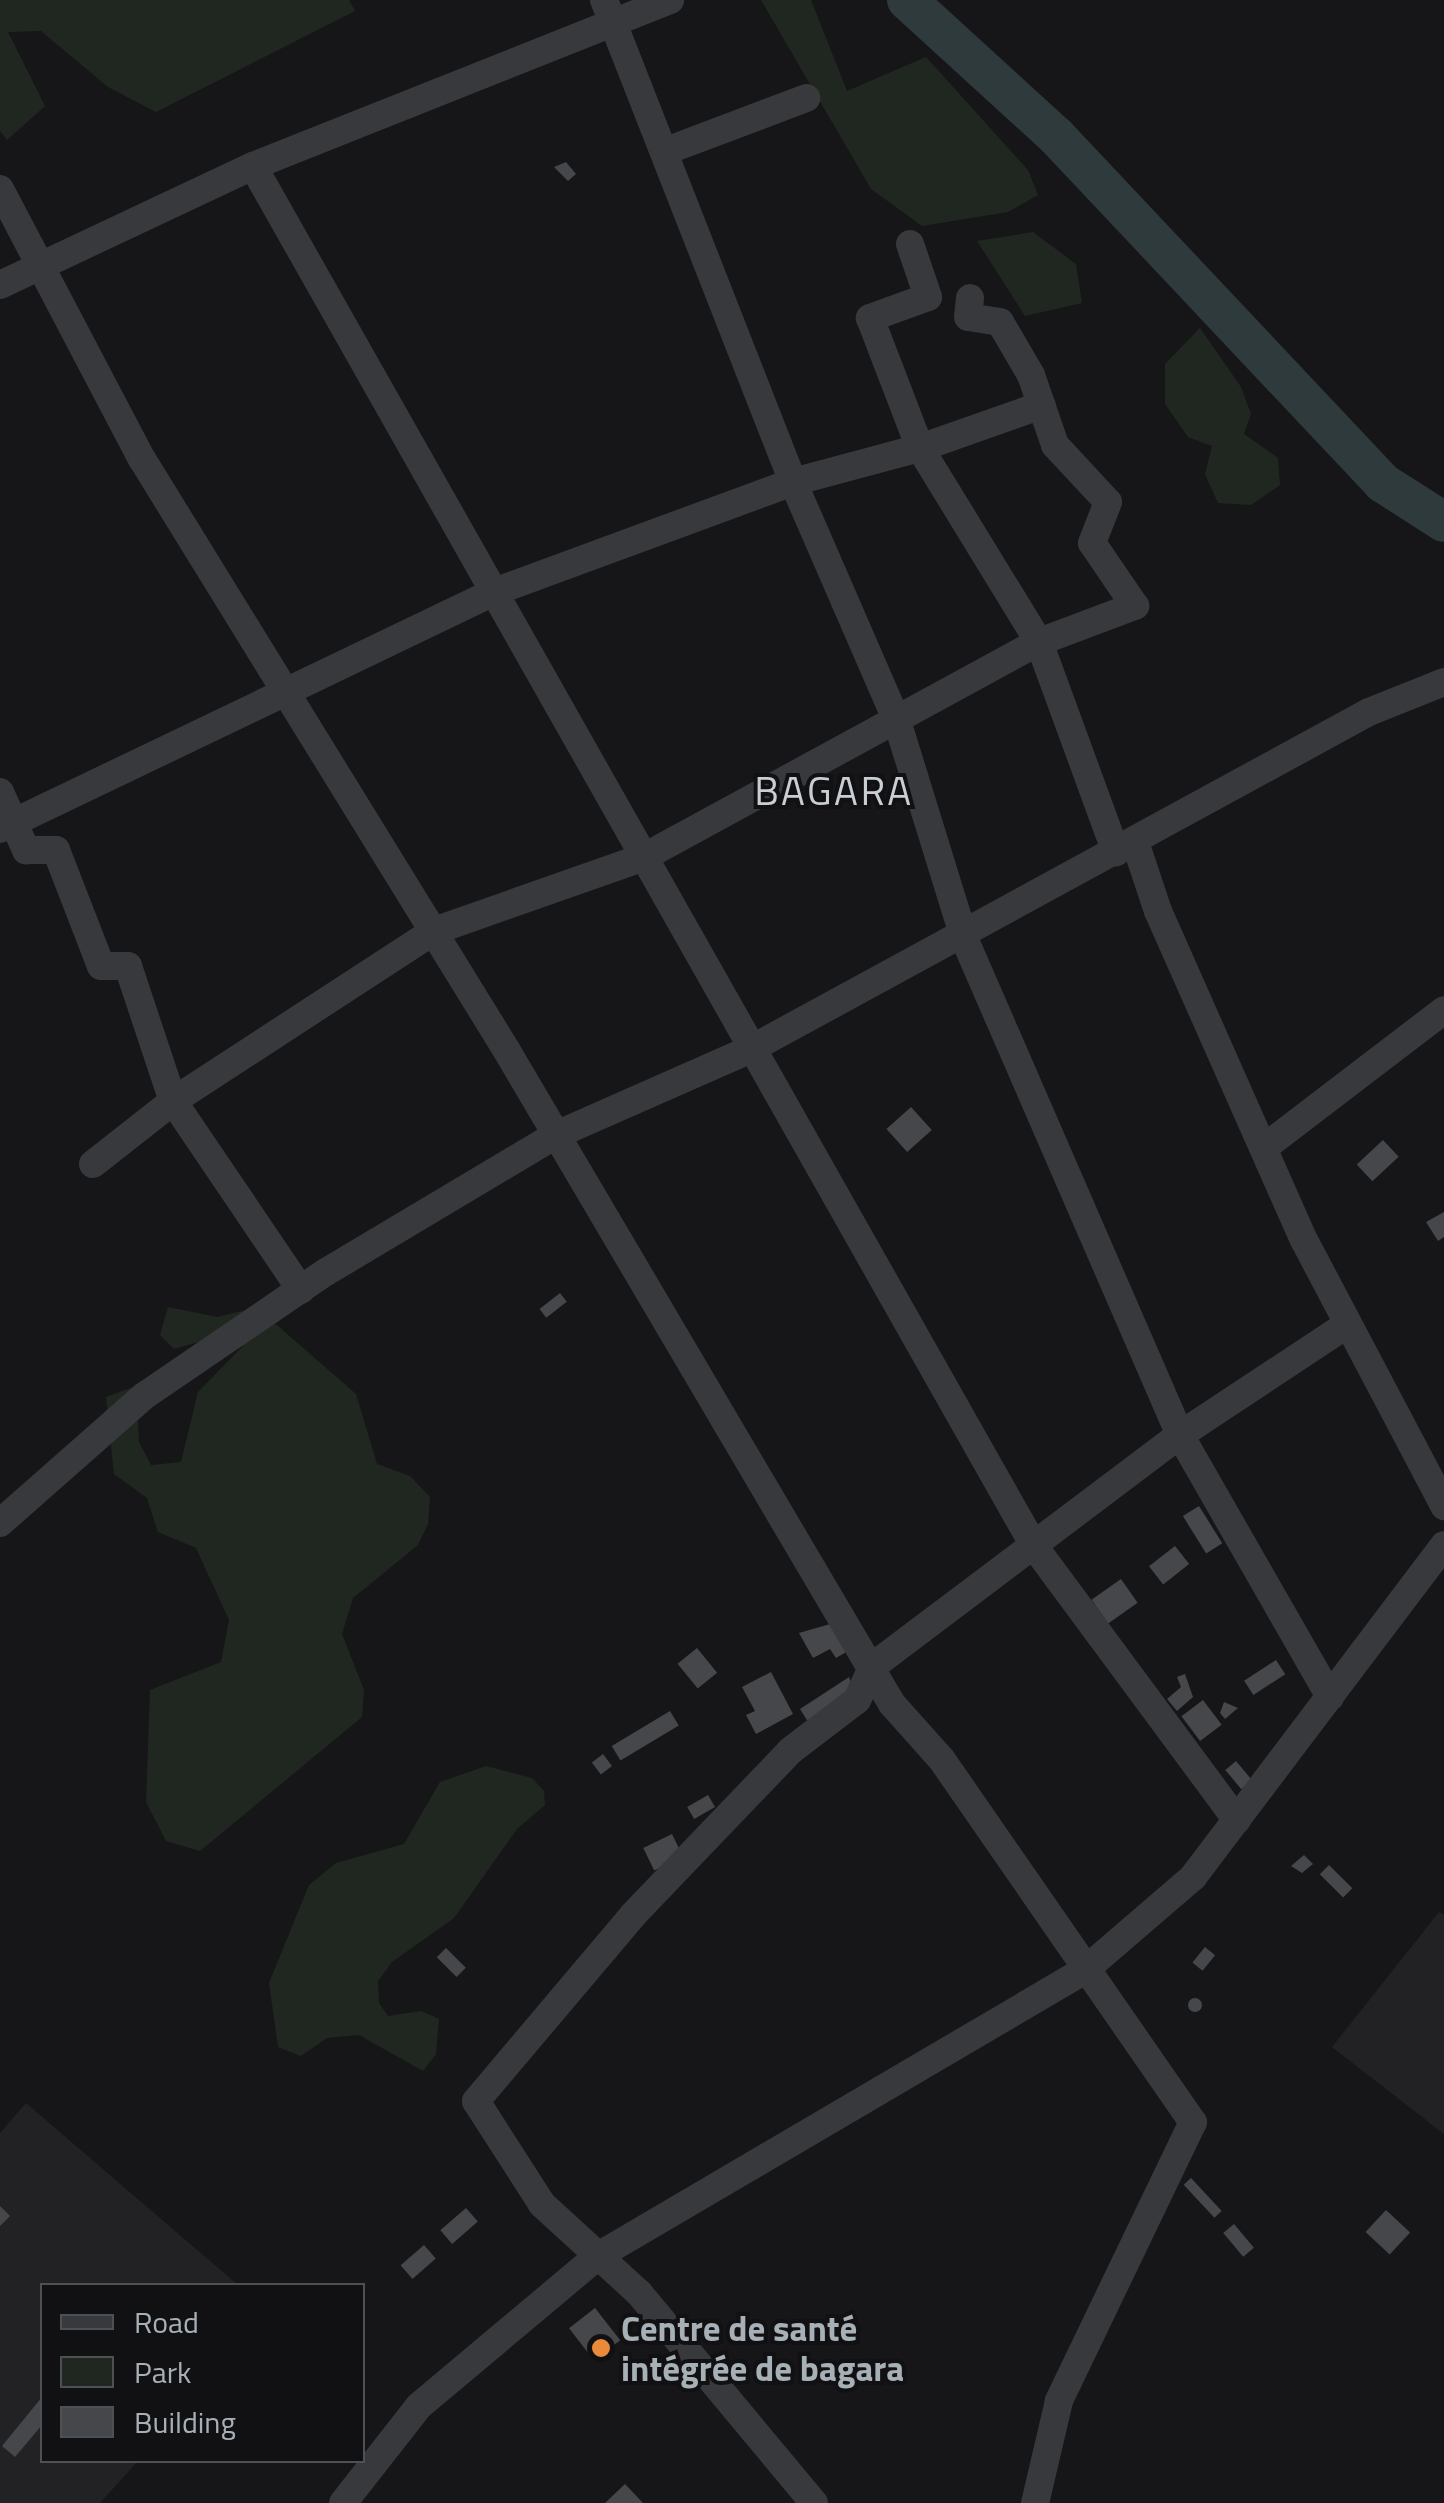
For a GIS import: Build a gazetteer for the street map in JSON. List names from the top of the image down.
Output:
{
  "districts": ["BAGARA"],
  "places": ["Centre de santé intégrée de bagara"],
  "legend": ["Road", "Park", "Building"]
}
